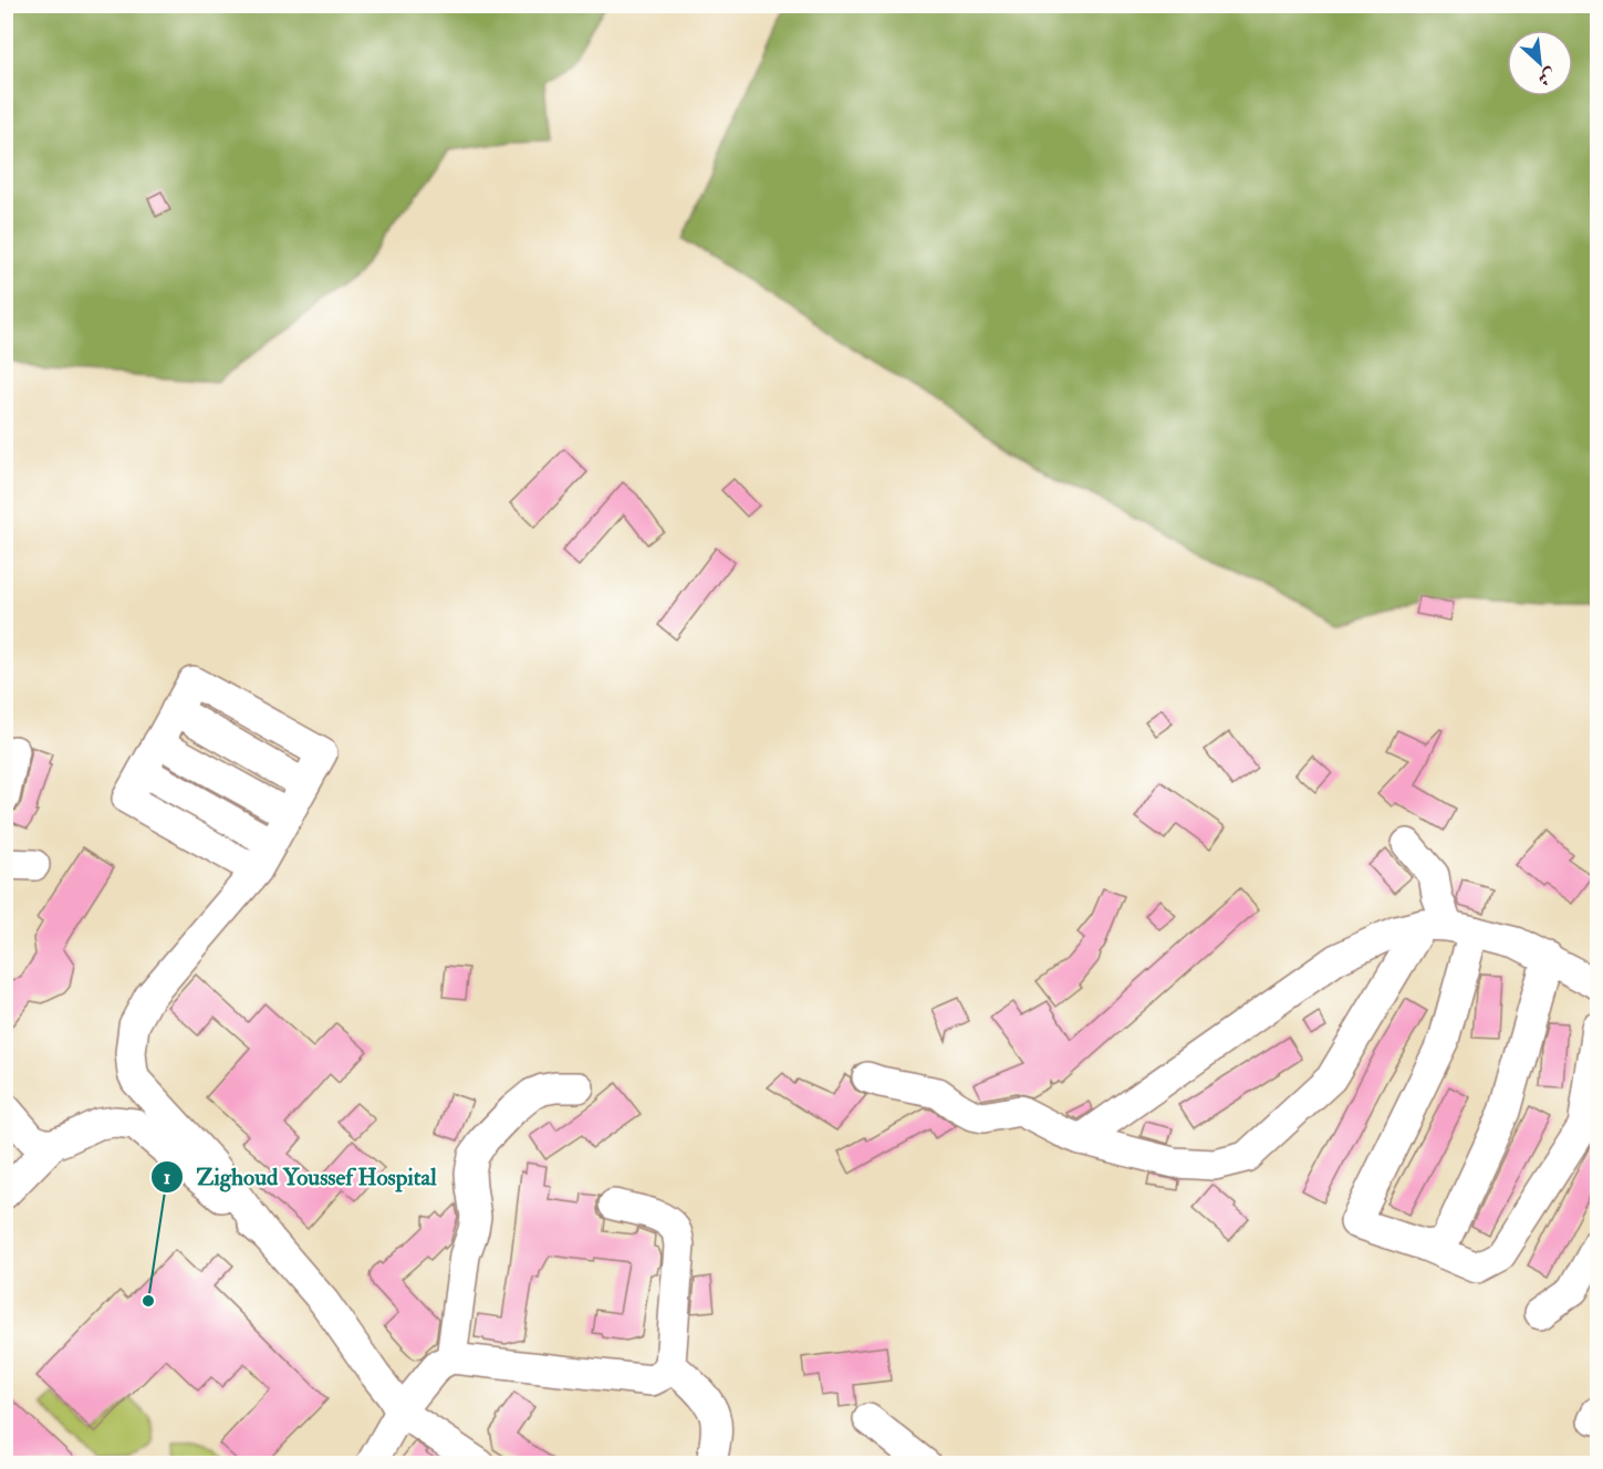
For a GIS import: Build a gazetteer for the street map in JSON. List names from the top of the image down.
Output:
{
  "places": ["Zighoud Youssef Hospital"],
  "north": "bottom right"
}
